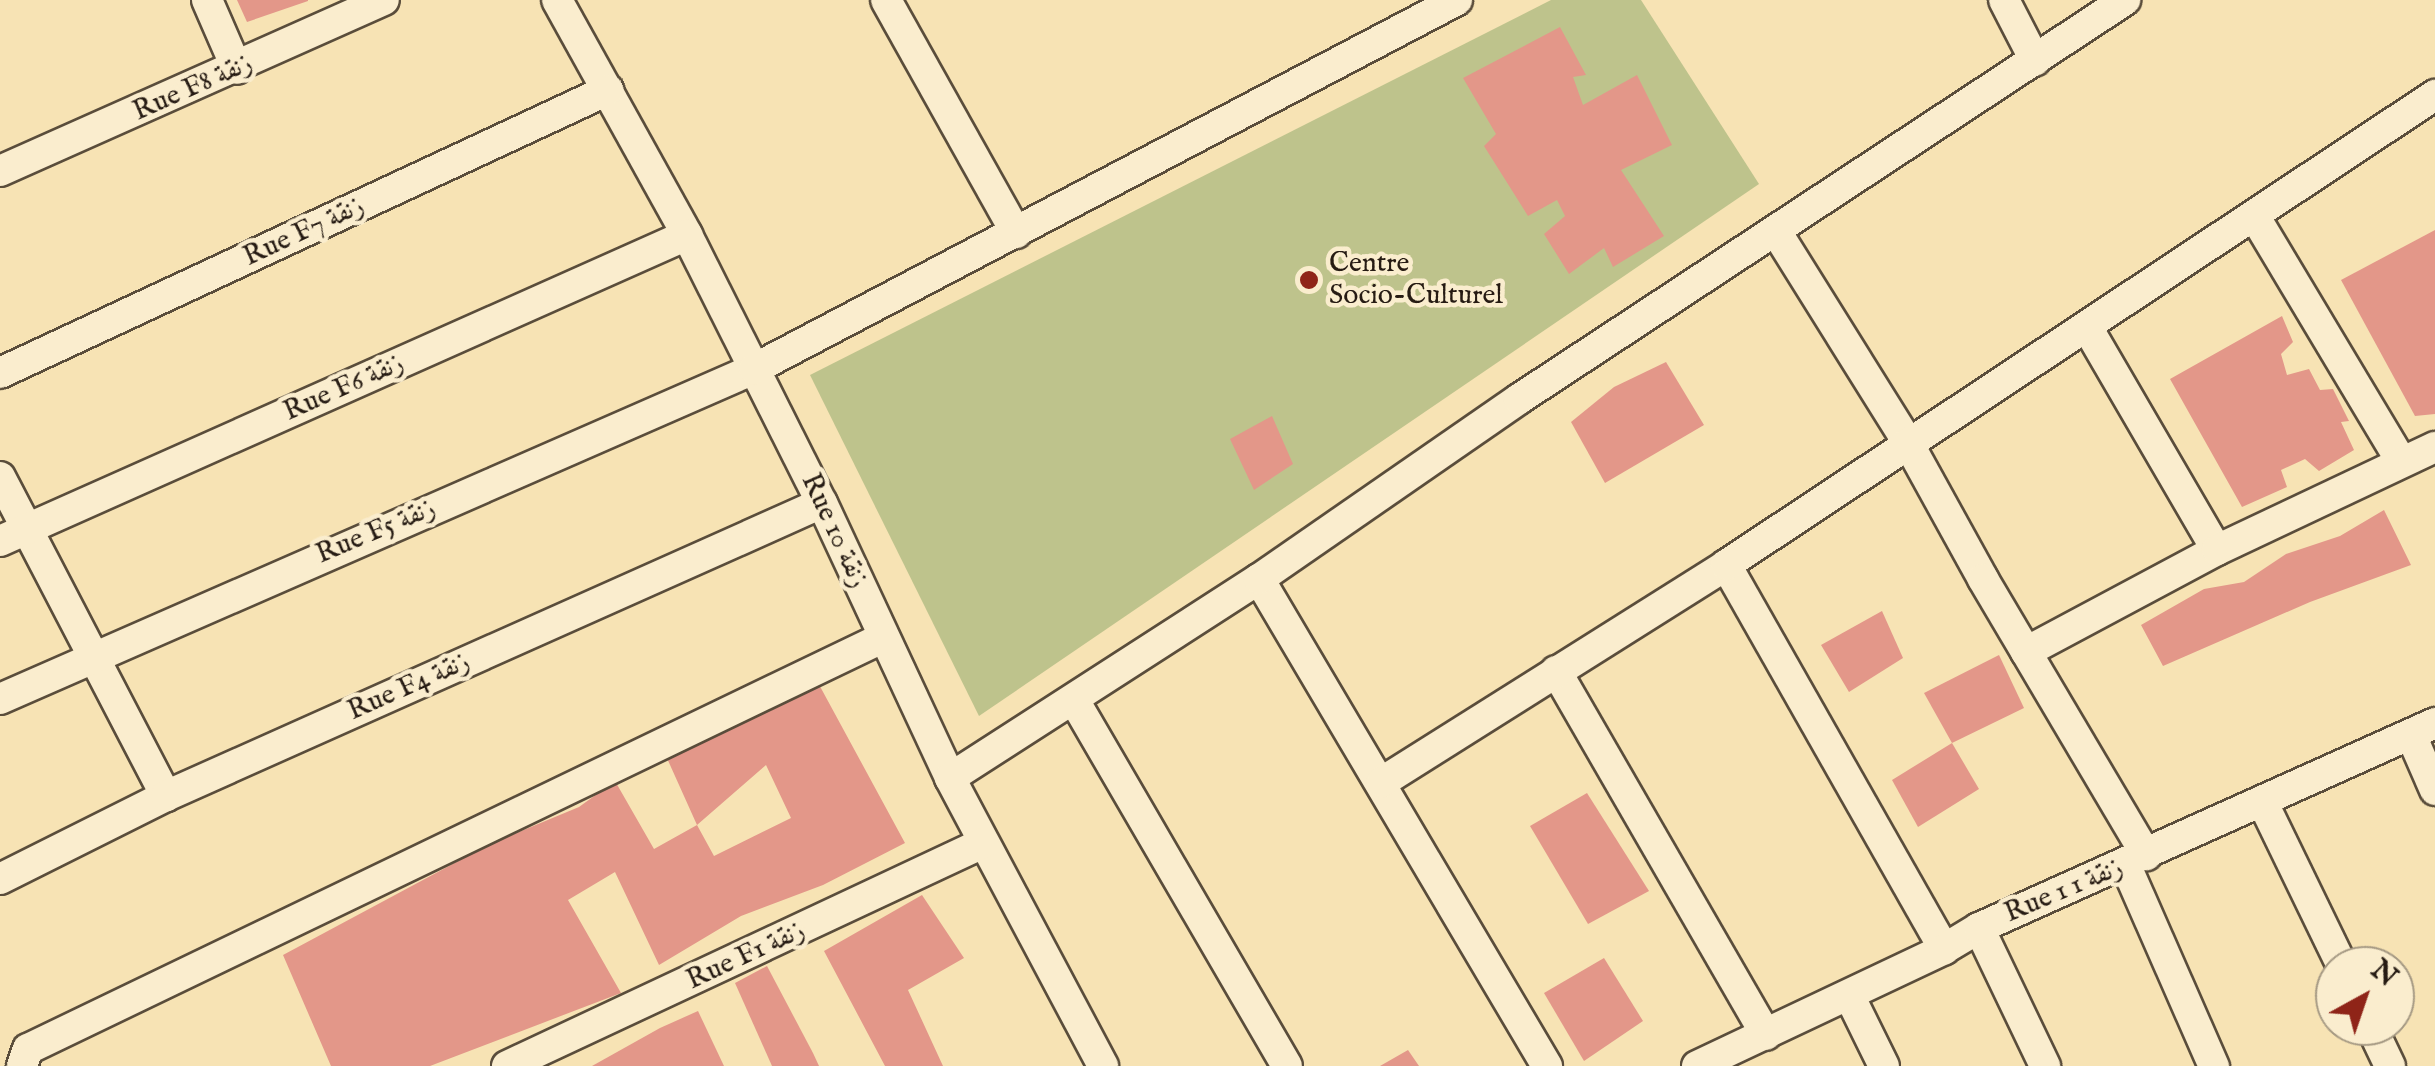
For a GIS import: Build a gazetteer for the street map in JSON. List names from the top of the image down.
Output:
{
  "streets": {
    "street": [
      "Rue F8 زنقة",
      "Rue F7 زنقة",
      "Rue F6 زنقة",
      "Rue 10 زنقة",
      "Rue F5 زنقة",
      "Rue F4 زنقة",
      "Rue 1 زنقة 1",
      "Rue F1 زنقة"
    ]
  },
  "crossings": [
    ["Rue F7 زنقة", "Rue 10 زنقة"],
    ["Rue F6 زنقة", "Rue 10 زنقة"],
    ["Rue 10 زنقة", "Rue F5 زنقة"],
    ["Rue 10 زنقة", "Rue F4 زنقة"],
    ["Rue 10 زنقة", "Rue F1 زنقة"]
  ],
  "places": ["Centre Socio-Culturel"],
  "north": "top right"
}
